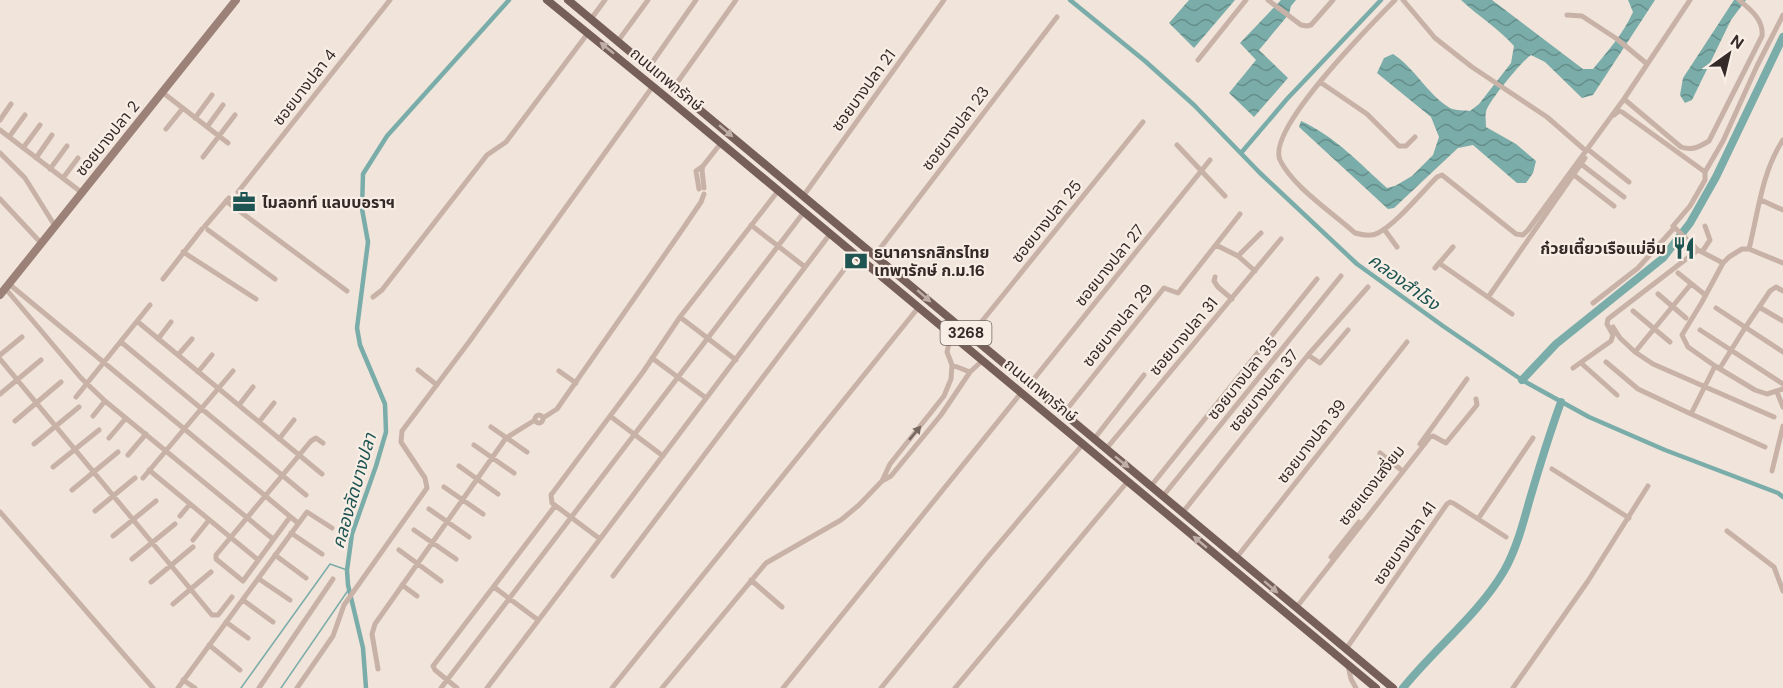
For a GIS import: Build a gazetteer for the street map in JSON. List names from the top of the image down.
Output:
{
  "streets": {
    "main road": ["ถนนเทพารักษ์", "3268"],
    "street": [
      "ซอยบางปลา 4",
      "ซอยบางปลา 21",
      "ซอยบางปลา 23",
      "ซอยบางปลา 2",
      "ซอยบางปลา 25",
      "ซอยบางปลา 27",
      "ซอยบางปลา 29",
      "ซอยบางปลา 31",
      "ซอยบางปลา 35",
      "ซอยบางปลา 37",
      "ซอยบางปลา 39",
      "ซอยแดงเสงี่ยม",
      "ซอยบางปลา 41"
    ]
  },
  "crossings": [
    ["ถนนเทพารักษ์", "ซอยบางปลา 21"],
    ["ถนนเทพารักษ์", "ซอยบางปลา 23"],
    ["ถนนเทพารักษ์", "ซอยบางปลา 25"],
    ["ถนนเทพารักษ์", "ซอยบางปลา 27"],
    ["ถนนเทพารักษ์", "ซอยบางปลา 29"],
    ["ถนนเทพารักษ์", "ซอยบางปลา 31"],
    ["ถนนเทพารักษ์", "ซอยบางปลา 35"],
    ["ถนนเทพารักษ์", "ซอยบางปลา 37"],
    ["ถนนเทพารักษ์", "ซอยบางปลา 39"],
    ["ถนนเทพารักษ์", "ซอยแดงเสงี่ยม"],
    ["ถนนเทพารักษ์", "ซอยบางปลา 41"]
  ],
  "water": ["คลองสำโรง", "คลองลัดบางปลา"],
  "places": {
    "office": ["ไมลอทท์ แลบบอราฯ"],
    "restaurant": ["ก๋วยเตี๊ยวเรือแม่อิ่ม"],
    "bank": ["ธนาคารกสิกรไทย เทพารักษ์ ก.ม.16"]
  },
  "north": "top right"
}
